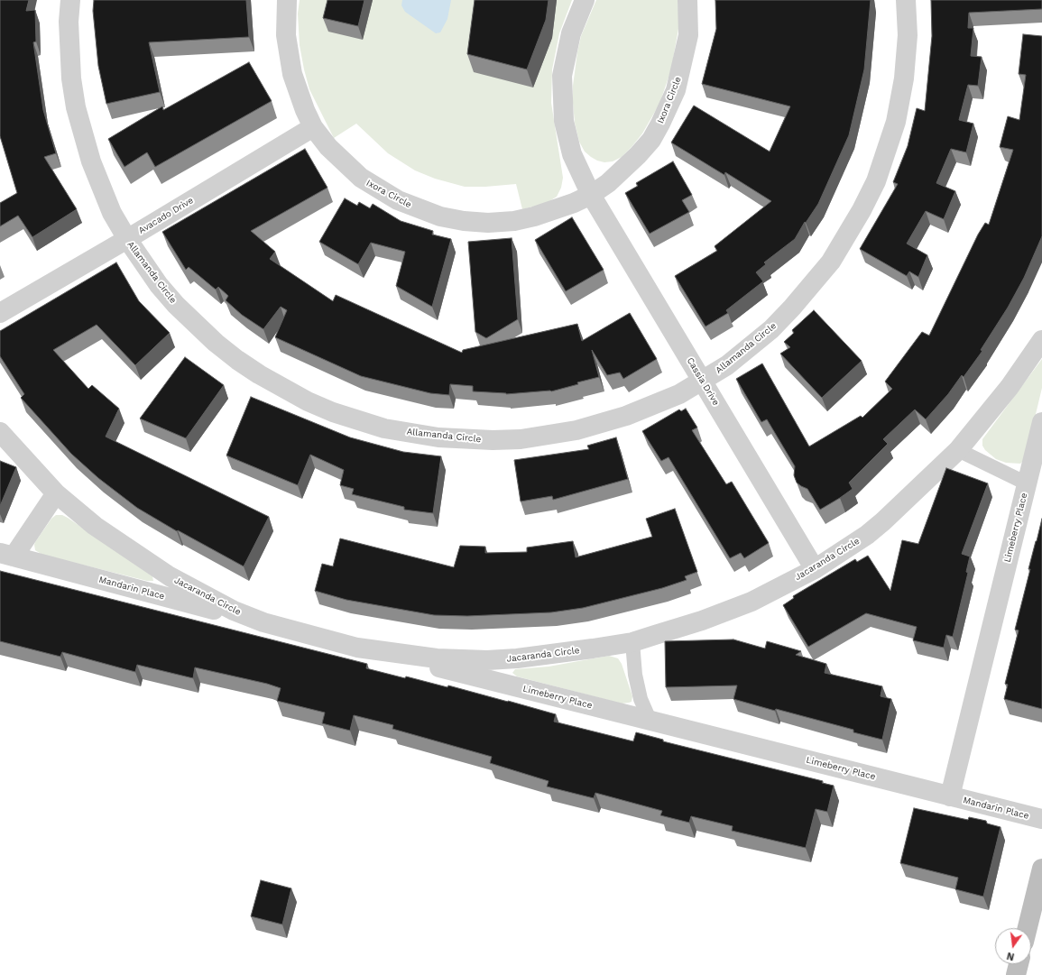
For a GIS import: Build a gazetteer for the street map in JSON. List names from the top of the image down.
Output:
{
  "streets": {
    "street": [
      "Ixora Circle",
      "Avacado Drive",
      "Allamanda Circle",
      "Cassia Drive",
      "Limeberry Place",
      "Jacaranda Circle",
      "Mandarin Place"
    ]
  },
  "crossings": [
    ["Ixora Circle", "Avacado Drive"],
    ["Ixora Circle", "Cassia Drive"],
    ["Avacado Drive", "Allamanda Circle"],
    ["Allamanda Circle", "Cassia Drive"],
    ["Cassia Drive", "Jacaranda Circle"],
    ["Limeberry Place", "Jacaranda Circle"],
    ["Limeberry Place", "Mandarin Place"],
    ["Jacaranda Circle", "Mandarin Place"]
  ],
  "north": "bottom"
}
